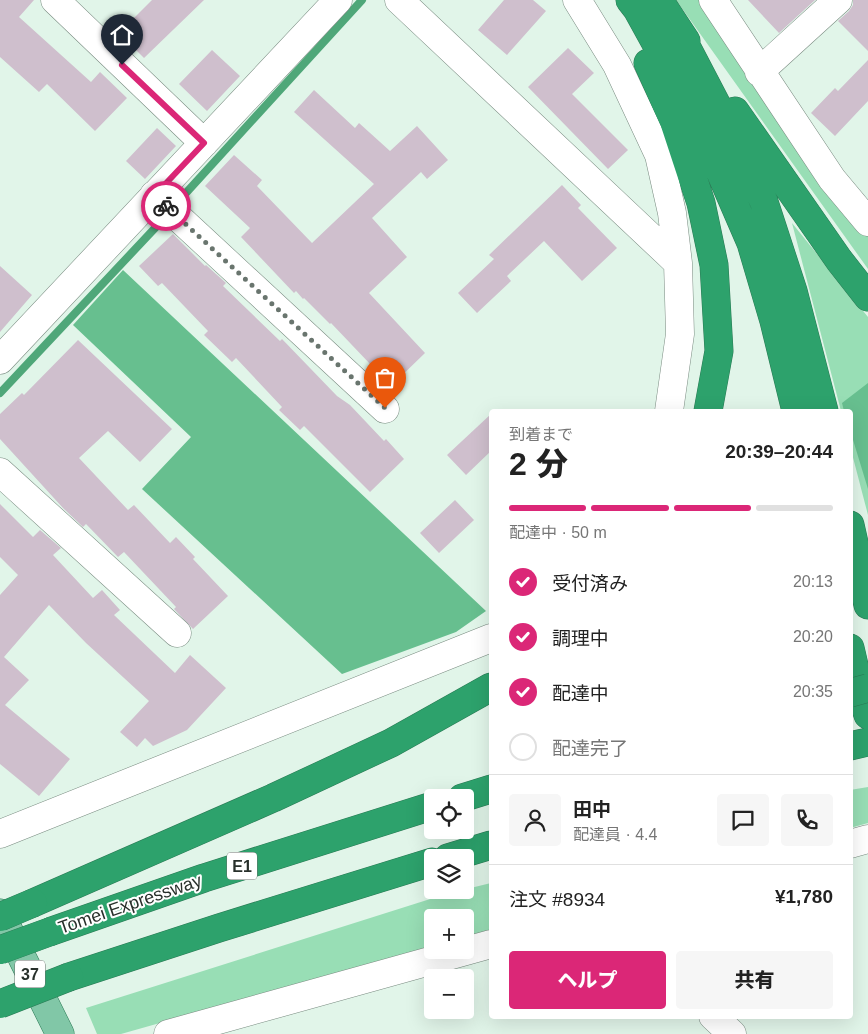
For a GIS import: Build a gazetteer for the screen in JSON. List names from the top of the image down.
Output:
{
  "streets": {
    "highway": ["E1", "Tomei Expressway"],
    "main road": ["37"]
  },
  "page": {
    "heading": ["2 分", "到着まで", "20:39–20:44"],
    "panel": [
      "田中",
      "配達員 · 4.4",
      "注文 #8934",
      "¥1,780"
    ],
    "bar": "配達中 · 50 m",
    "list": [
      ["受付済み", "20:13"],
      ["調理中", "20:20"],
      ["配達中", "20:35"],
      "配達完了"
    ],
    "map_buttons": ["+", "−"],
    "buttons": ["ヘルプ", "共有"]
  }
}
